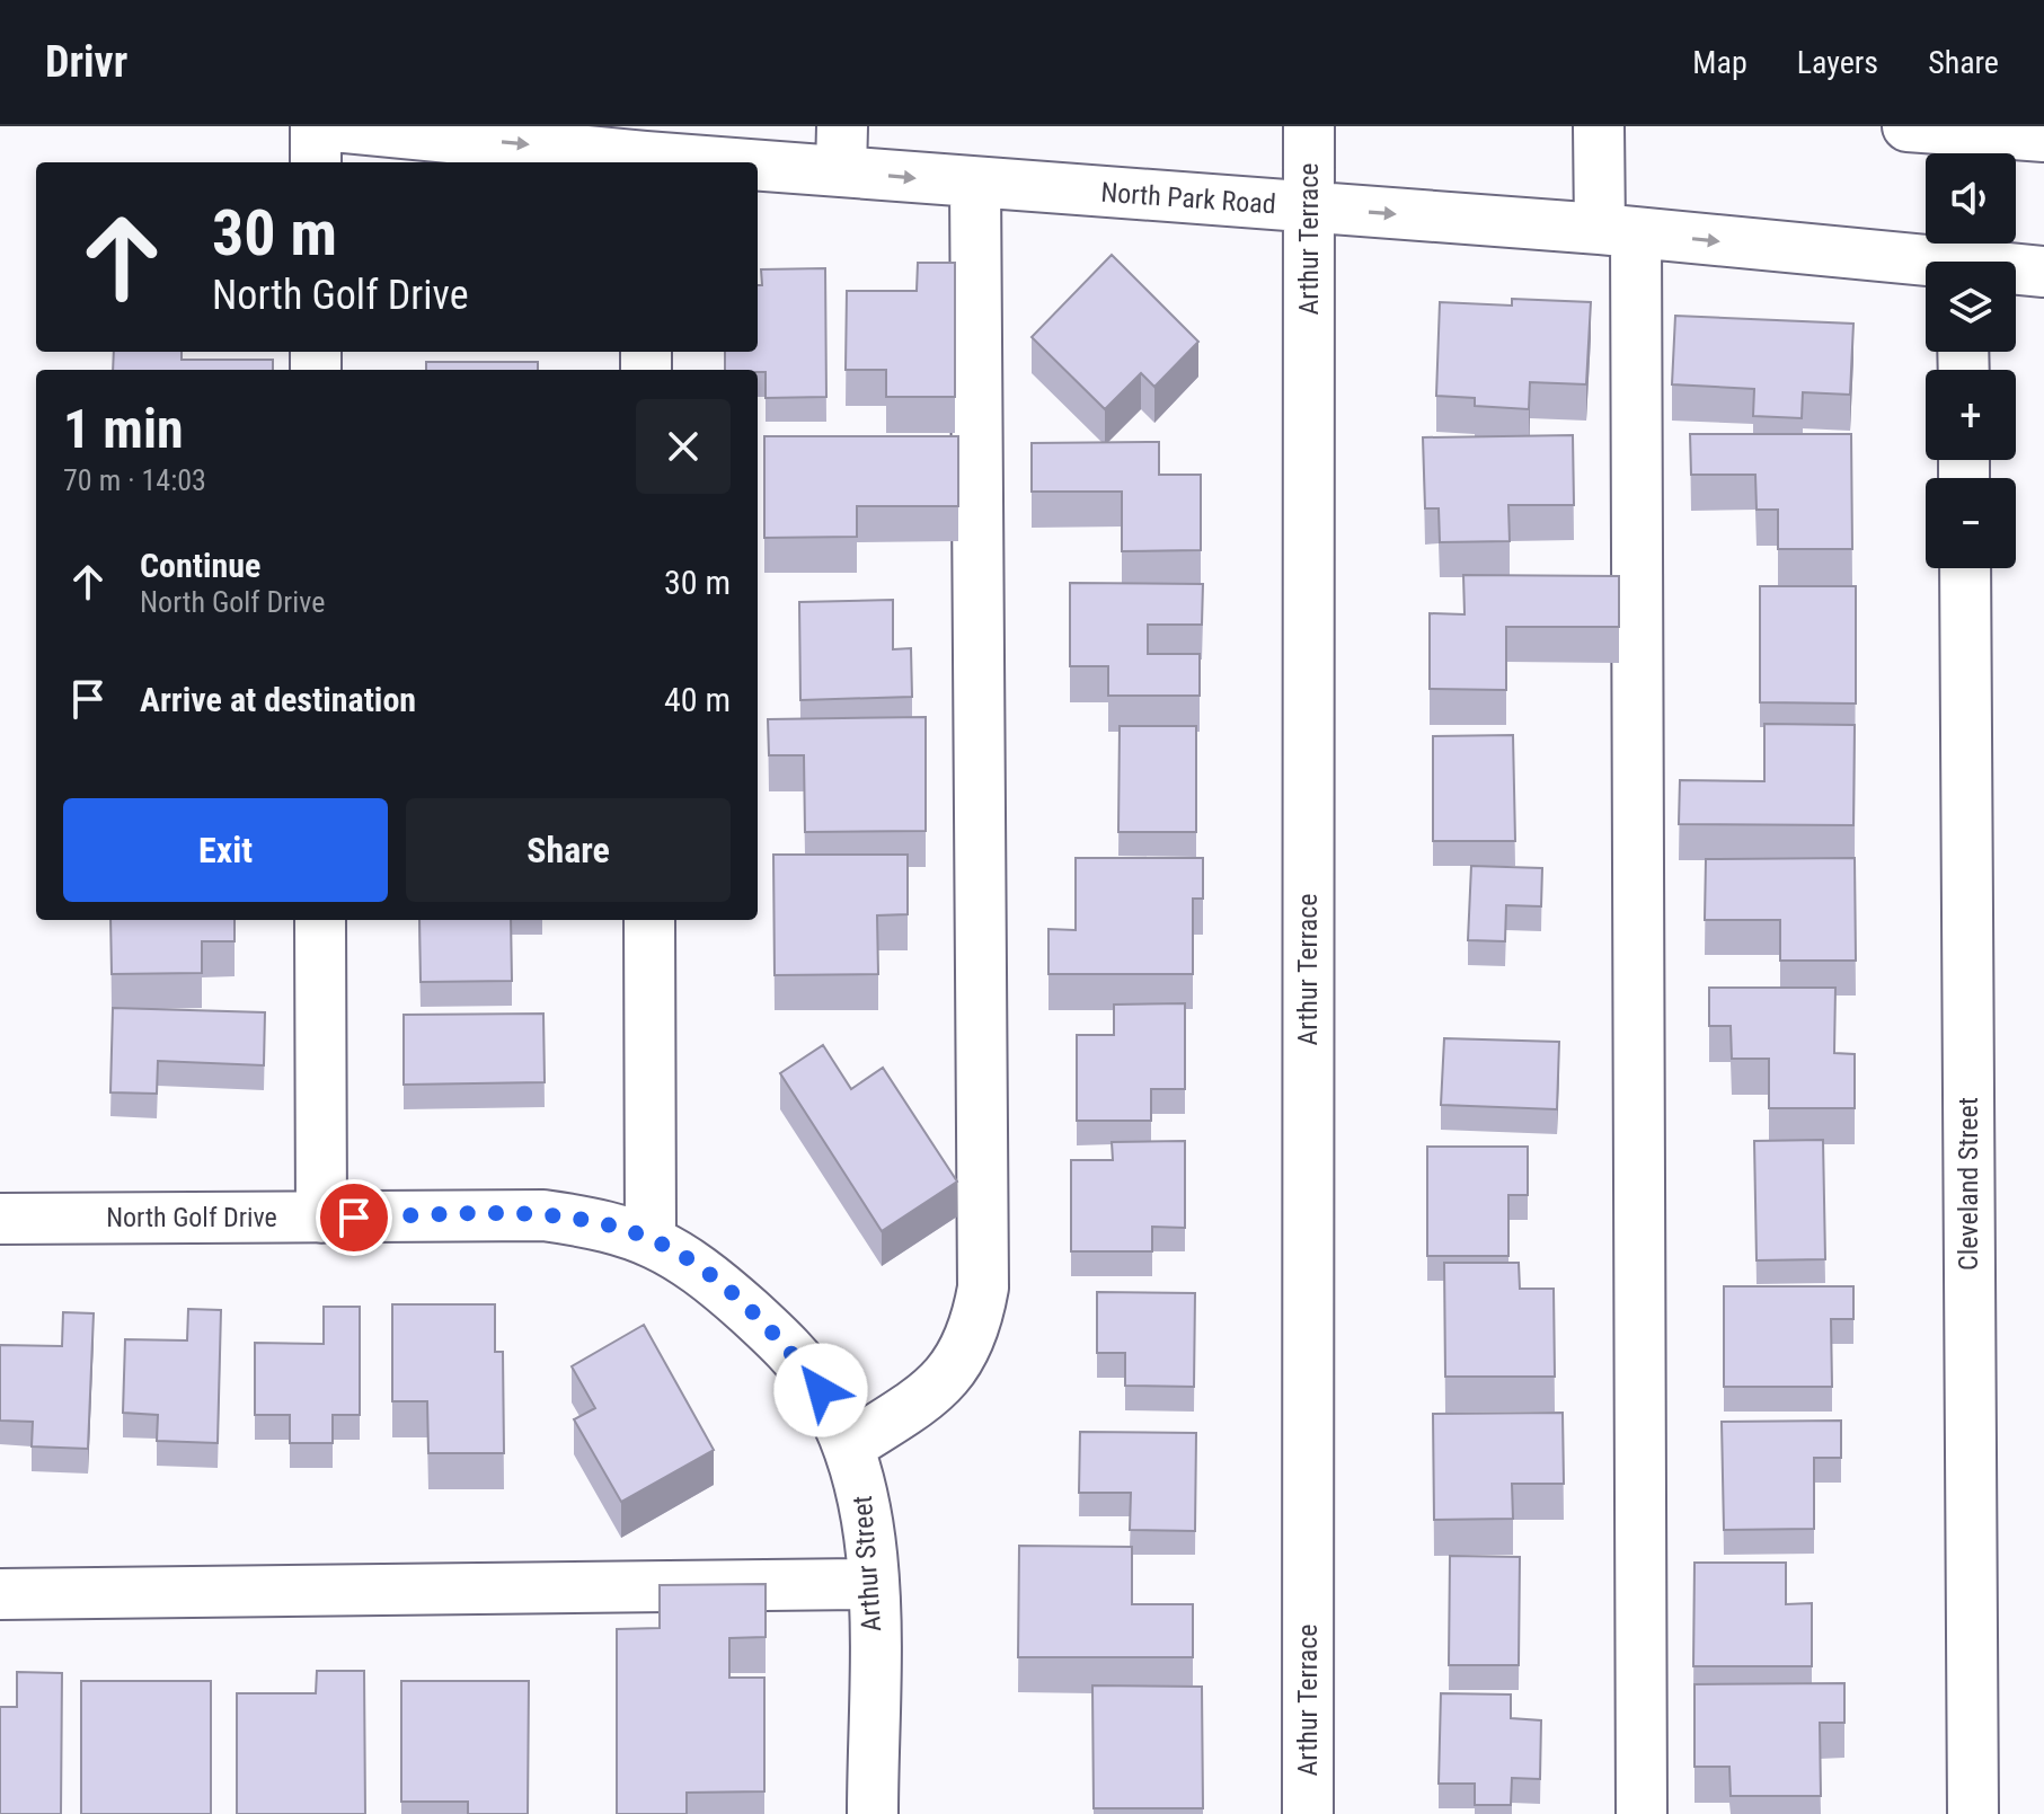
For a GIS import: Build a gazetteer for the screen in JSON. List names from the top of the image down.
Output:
{
  "streets": {
    "street": [
      "North Park Road",
      "Arthur Terrace",
      "Cleveland Street",
      "North Golf Drive",
      "Arthur Street"
    ]
  },
  "crossings": [
    ["North Park Road", "Arthur Terrace"],
    ["North Golf Drive", "Arthur Street"]
  ],
  "one_way": ["North Park Road"],
  "page": {
    "header": "Drivr",
    "nav": ["Map", "Layers", "Share"],
    "map_buttons": ["+", "−"],
    "turn": ["30 m", "North Golf Drive"],
    "heading": ["1 min", "70 m · 14:03"],
    "list": [
      {
        "name": "Continue",
        "note": "North Golf Drive",
        "value": "30 m"
      },
      {
        "name": "Arrive at destination",
        "value": "40 m"
      }
    ],
    "buttons": ["Exit", "Share"]
  }
}
